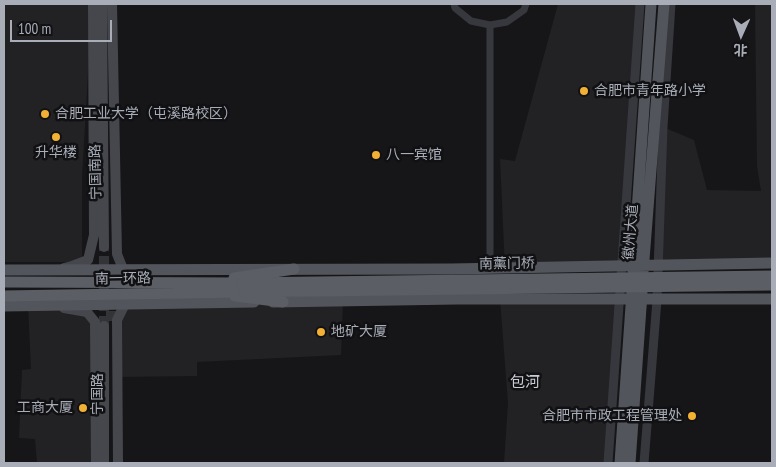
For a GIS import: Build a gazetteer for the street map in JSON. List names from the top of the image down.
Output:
{
  "streets": {
    "highway": ["南薰门桥", "南一环路"],
    "main road": ["宁国南路", "徽州大道", "宁国路"]
  },
  "crossings": [
    ["南薰门桥", "南一环路"]
  ],
  "districts": ["包河"],
  "places": [
    "合肥市青年路小学",
    "合肥工业大学（屯溪路校区）",
    "升华楼",
    "八一宾馆",
    "地矿大厦",
    "工商大厦",
    "合肥市市政工程管理处"
  ],
  "scale_bar": "100 m",
  "north": "bottom"
}
